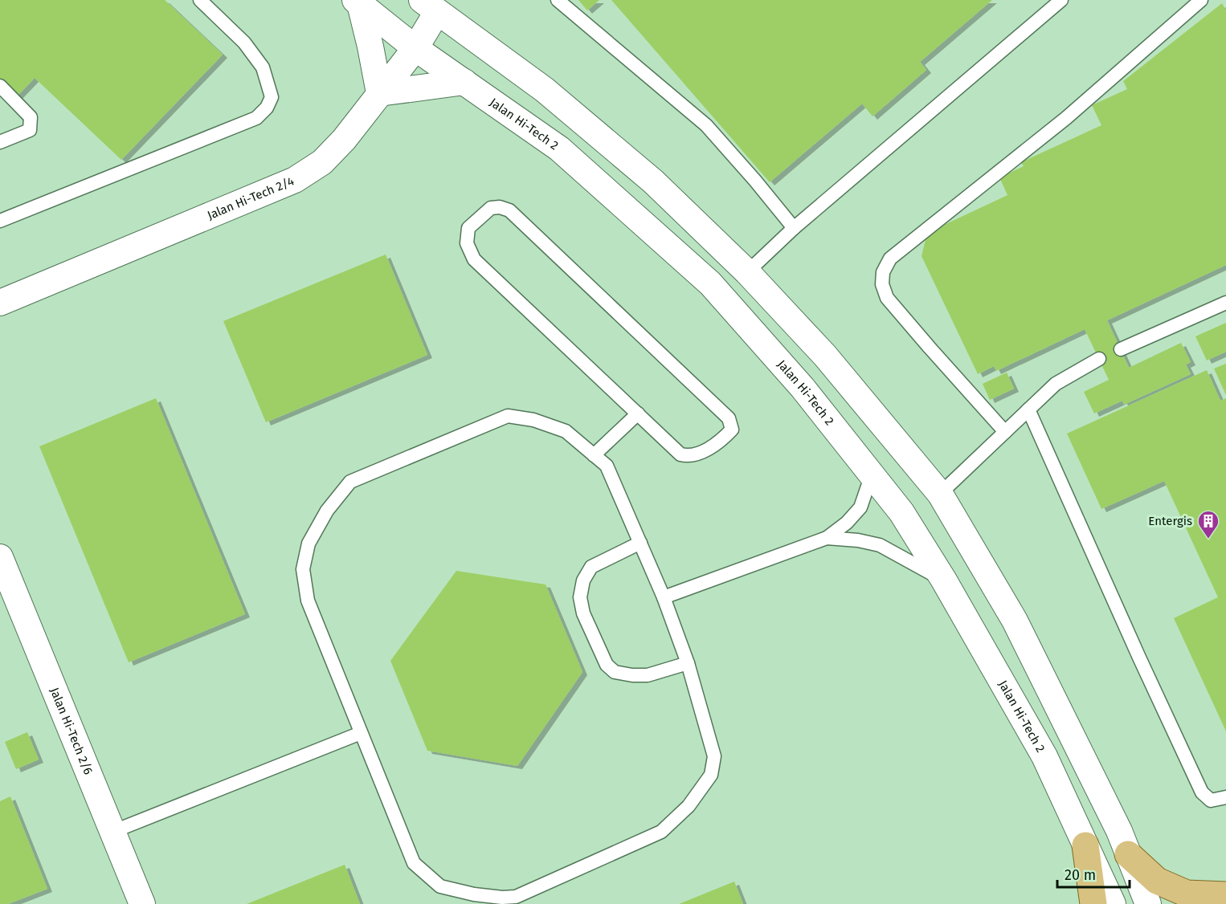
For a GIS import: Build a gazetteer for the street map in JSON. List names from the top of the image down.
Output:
{
  "streets": {
    "street": ["Jalan Hi-Tech 2", "Jalan Hi-Tech 2/4", "Jalan Hi-Tech 2/6"]
  },
  "crossings": [
    ["Jalan Hi-Tech 2", "Jalan Hi-Tech 2/4"]
  ],
  "places": {
    "building": ["Entergis"]
  },
  "scale_bar": "20 m"
}
